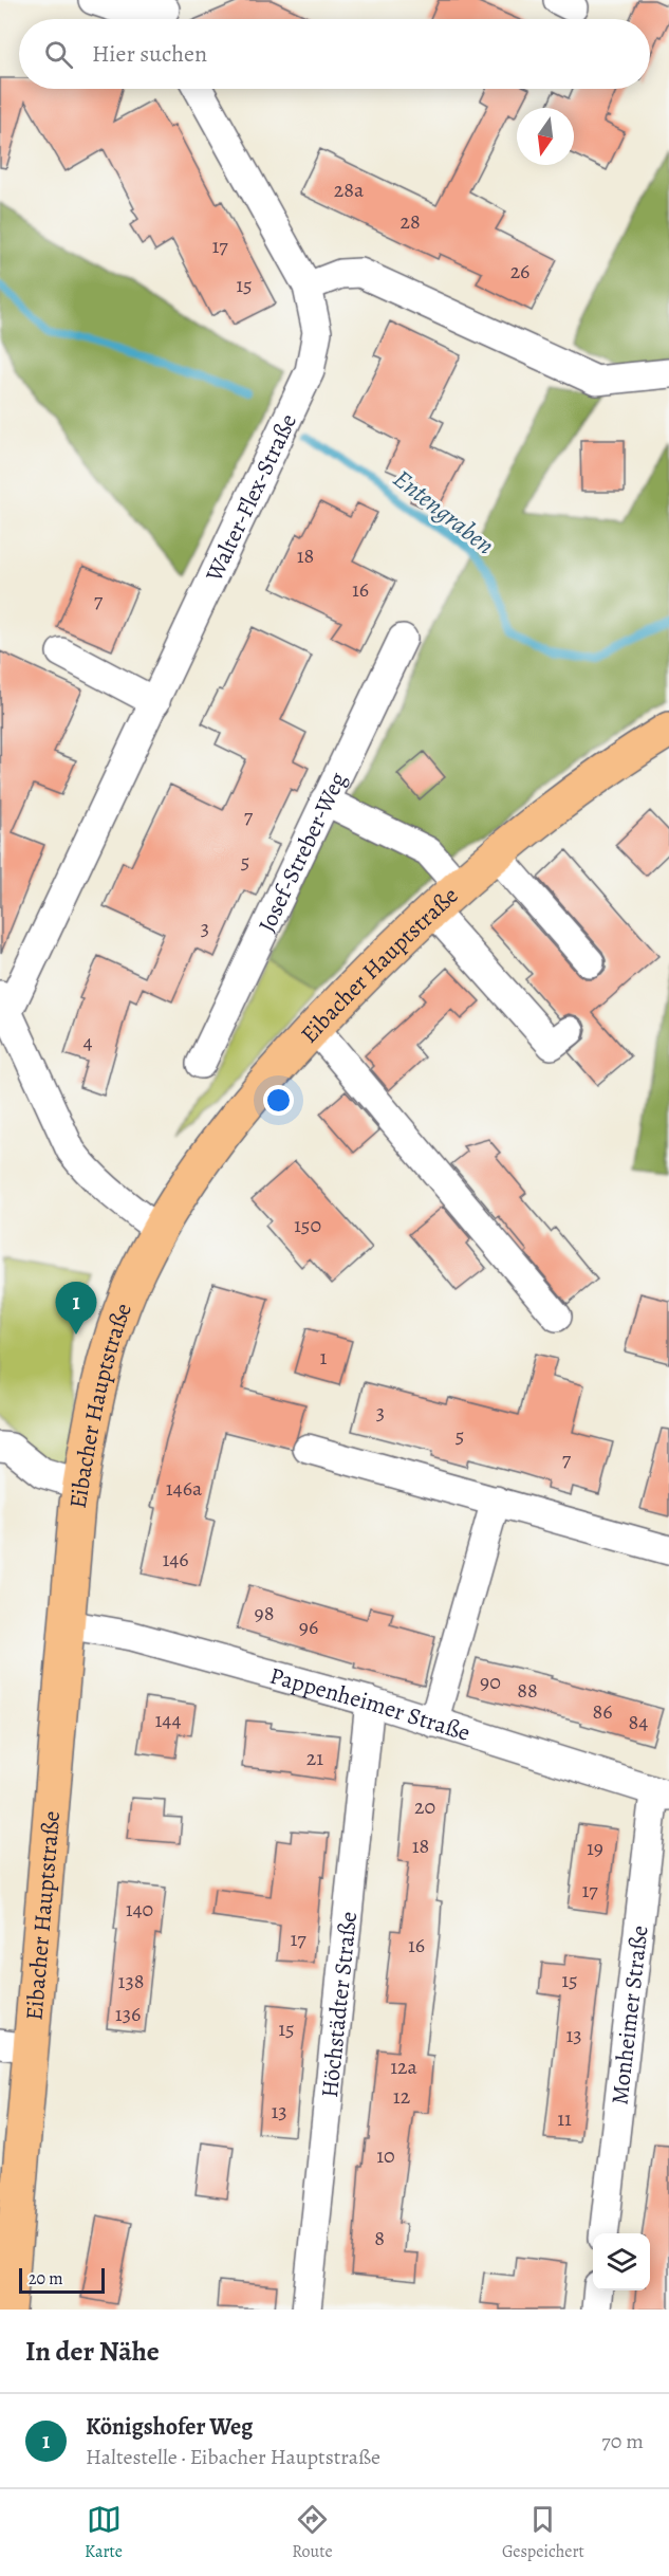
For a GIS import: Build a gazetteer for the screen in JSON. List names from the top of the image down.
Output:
{
  "streets": {
    "main road": ["Eibacher Hauptstraße"],
    "street": [
      "Walter-Flex-Straße",
      "Josef-Streber-Weg",
      "Pappenheimer Straße",
      "Höchstädter Straße",
      "Monheimer Straße"
    ]
  },
  "crossings": [
    ["Eibacher Hauptstraße", "Pappenheimer Straße"],
    ["Pappenheimer Straße", "Höchstädter Straße"],
    ["Pappenheimer Straße", "Monheimer Straße"]
  ],
  "water": ["Entengraben"],
  "house_numbers": [
    "28a",
    "28",
    "17",
    "26",
    "15",
    "18",
    "16",
    "7",
    "7",
    "5",
    "3",
    "4",
    "150",
    "1",
    "3",
    "5",
    "7",
    "146a",
    "146",
    "98",
    "96",
    "90",
    "88",
    "86",
    "144",
    "84",
    "21",
    "20",
    "18",
    "19",
    "17",
    "140",
    "17",
    "16",
    "15",
    "138",
    "136",
    "15",
    "13",
    "12a",
    "12",
    "13",
    "11",
    "10",
    "8"
  ],
  "scale_bar": "20 m",
  "north": "bottom",
  "page": {
    "search": "Hier suchen",
    "pins": "1",
    "scale": "20 m",
    "heading": "In der Nähe",
    "list": [
      {
        "mark": "1",
        "name": "Königshofer Weg",
        "note": "Haltestelle · Eibacher Hauptstraße",
        "value": "70 m"
      }
    ],
    "nav": ["Karte", "Route", "Gespeichert"]
  }
}
